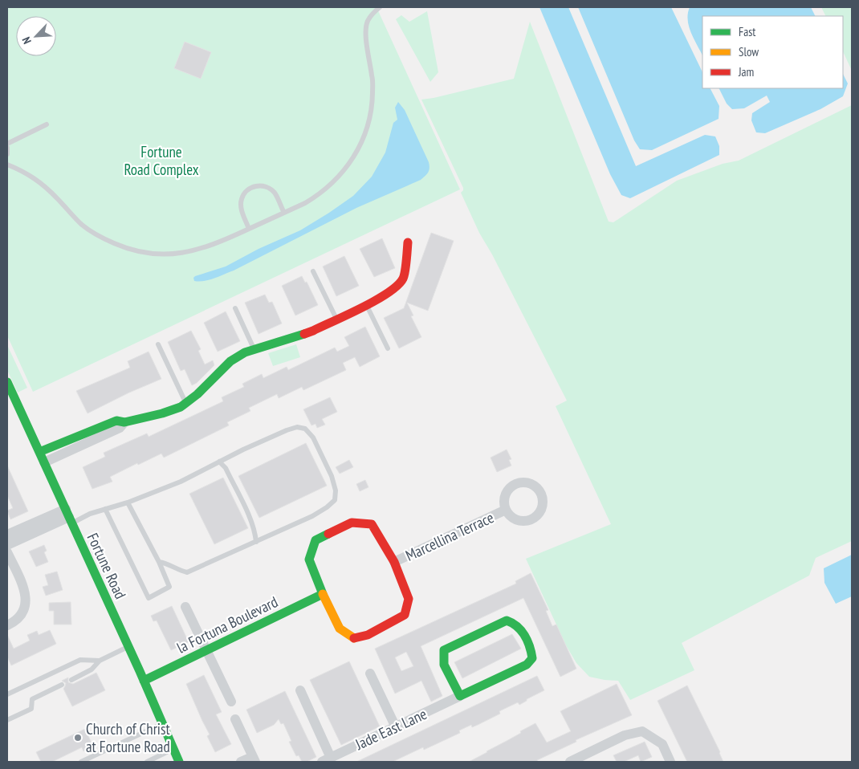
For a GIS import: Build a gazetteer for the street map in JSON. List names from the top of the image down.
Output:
{
  "streets": {
    "street": [
      "Marcellina Terrace",
      "Fortune Road",
      "la Fortuna Boulevard",
      "Jade East Lane"
    ]
  },
  "crossings": [
    ["Marcellina Terrace", "la Fortuna Boulevard"],
    ["Fortune Road", "la Fortuna Boulevard"]
  ],
  "parks": ["Fortune Road Complex"],
  "places": ["Church of Christ at Fortune Road"],
  "legend": ["Fast", "Slow", "Jam"],
  "north": "bottom left"
}
